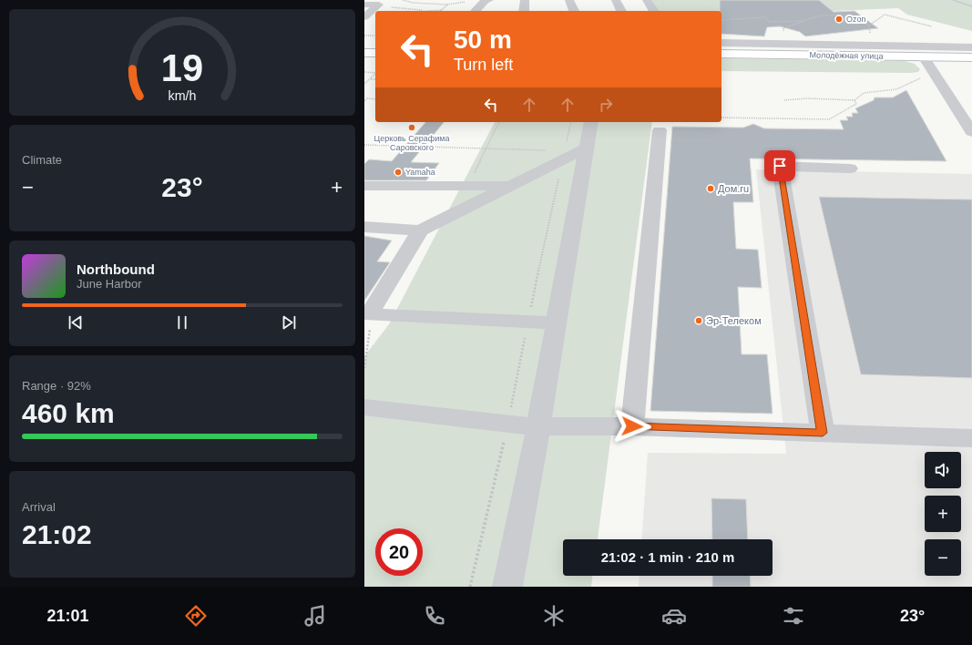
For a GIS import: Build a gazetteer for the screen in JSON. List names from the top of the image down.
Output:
{
  "streets": {
    "main road": ["Молодёжная улица"]
  },
  "places": [
    "Ozon",
    "Церковь Серафима Саровского",
    "Yamaha",
    "Дом.ru",
    "Эр-Телеком"
  ],
  "page": {
    "turn": ["50 m", "Turn left"],
    "tile": [
      "Climate",
      ["Range · 92%", "460 km"],
      ["Arrival", "21:02"]
    ],
    "heat": ["−", "23°", "+"],
    "song": ["Northbound", "June Harbor"],
    "map_buttons": ["+", "−"],
    "limit": "20",
    "trip": "21:02 · 1 min · 210 m",
    "tabs": ["21:01", "23°"],
    "gauge": ["19", "km/h"]
  }
}
